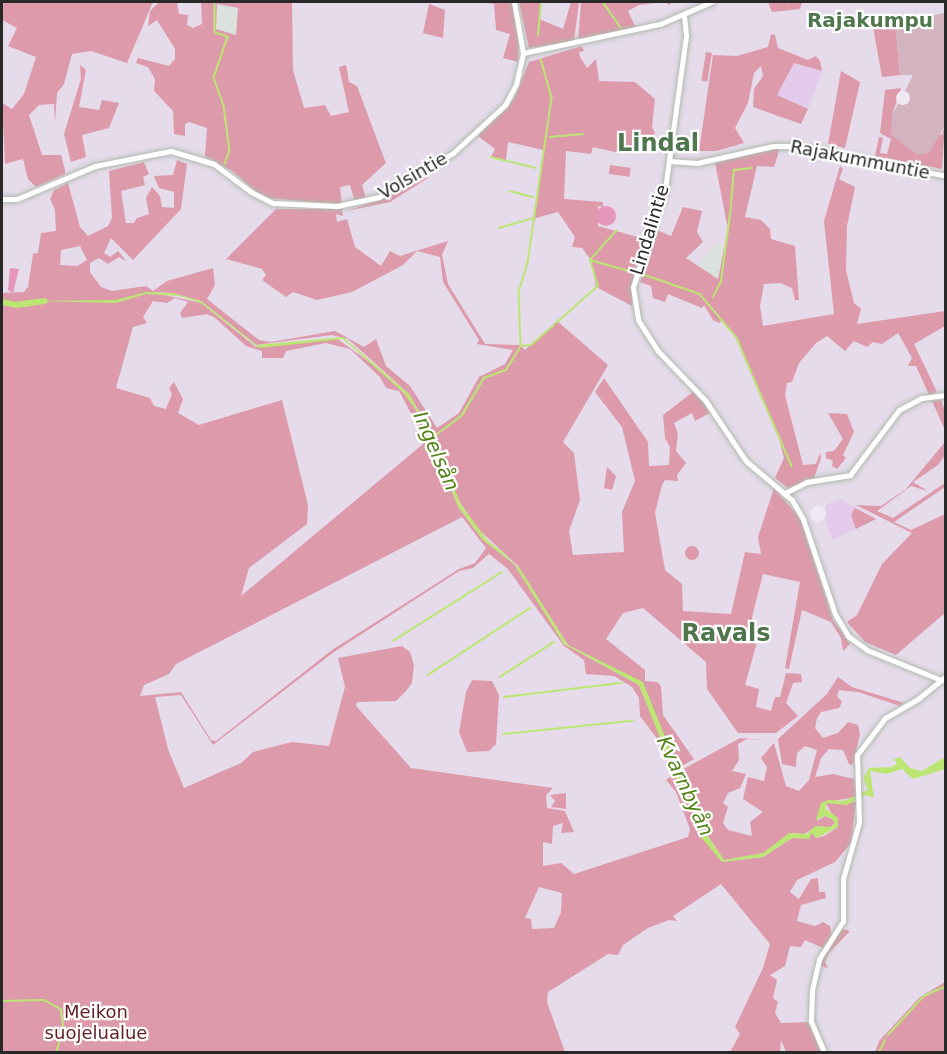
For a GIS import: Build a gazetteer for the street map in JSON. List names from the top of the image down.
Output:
{
  "streets": {
    "street": ["Rajakummuntie", "Volsintie", "Lindalintie"]
  },
  "crossings": [
    ["Rajakummuntie", "Lindalintie"]
  ],
  "districts": ["Rajakumpu", "Lindal", "Ravals"],
  "water": ["Ingelsån", "Kvarnbyån"],
  "parks": ["Meikon suojelualue"]
}
